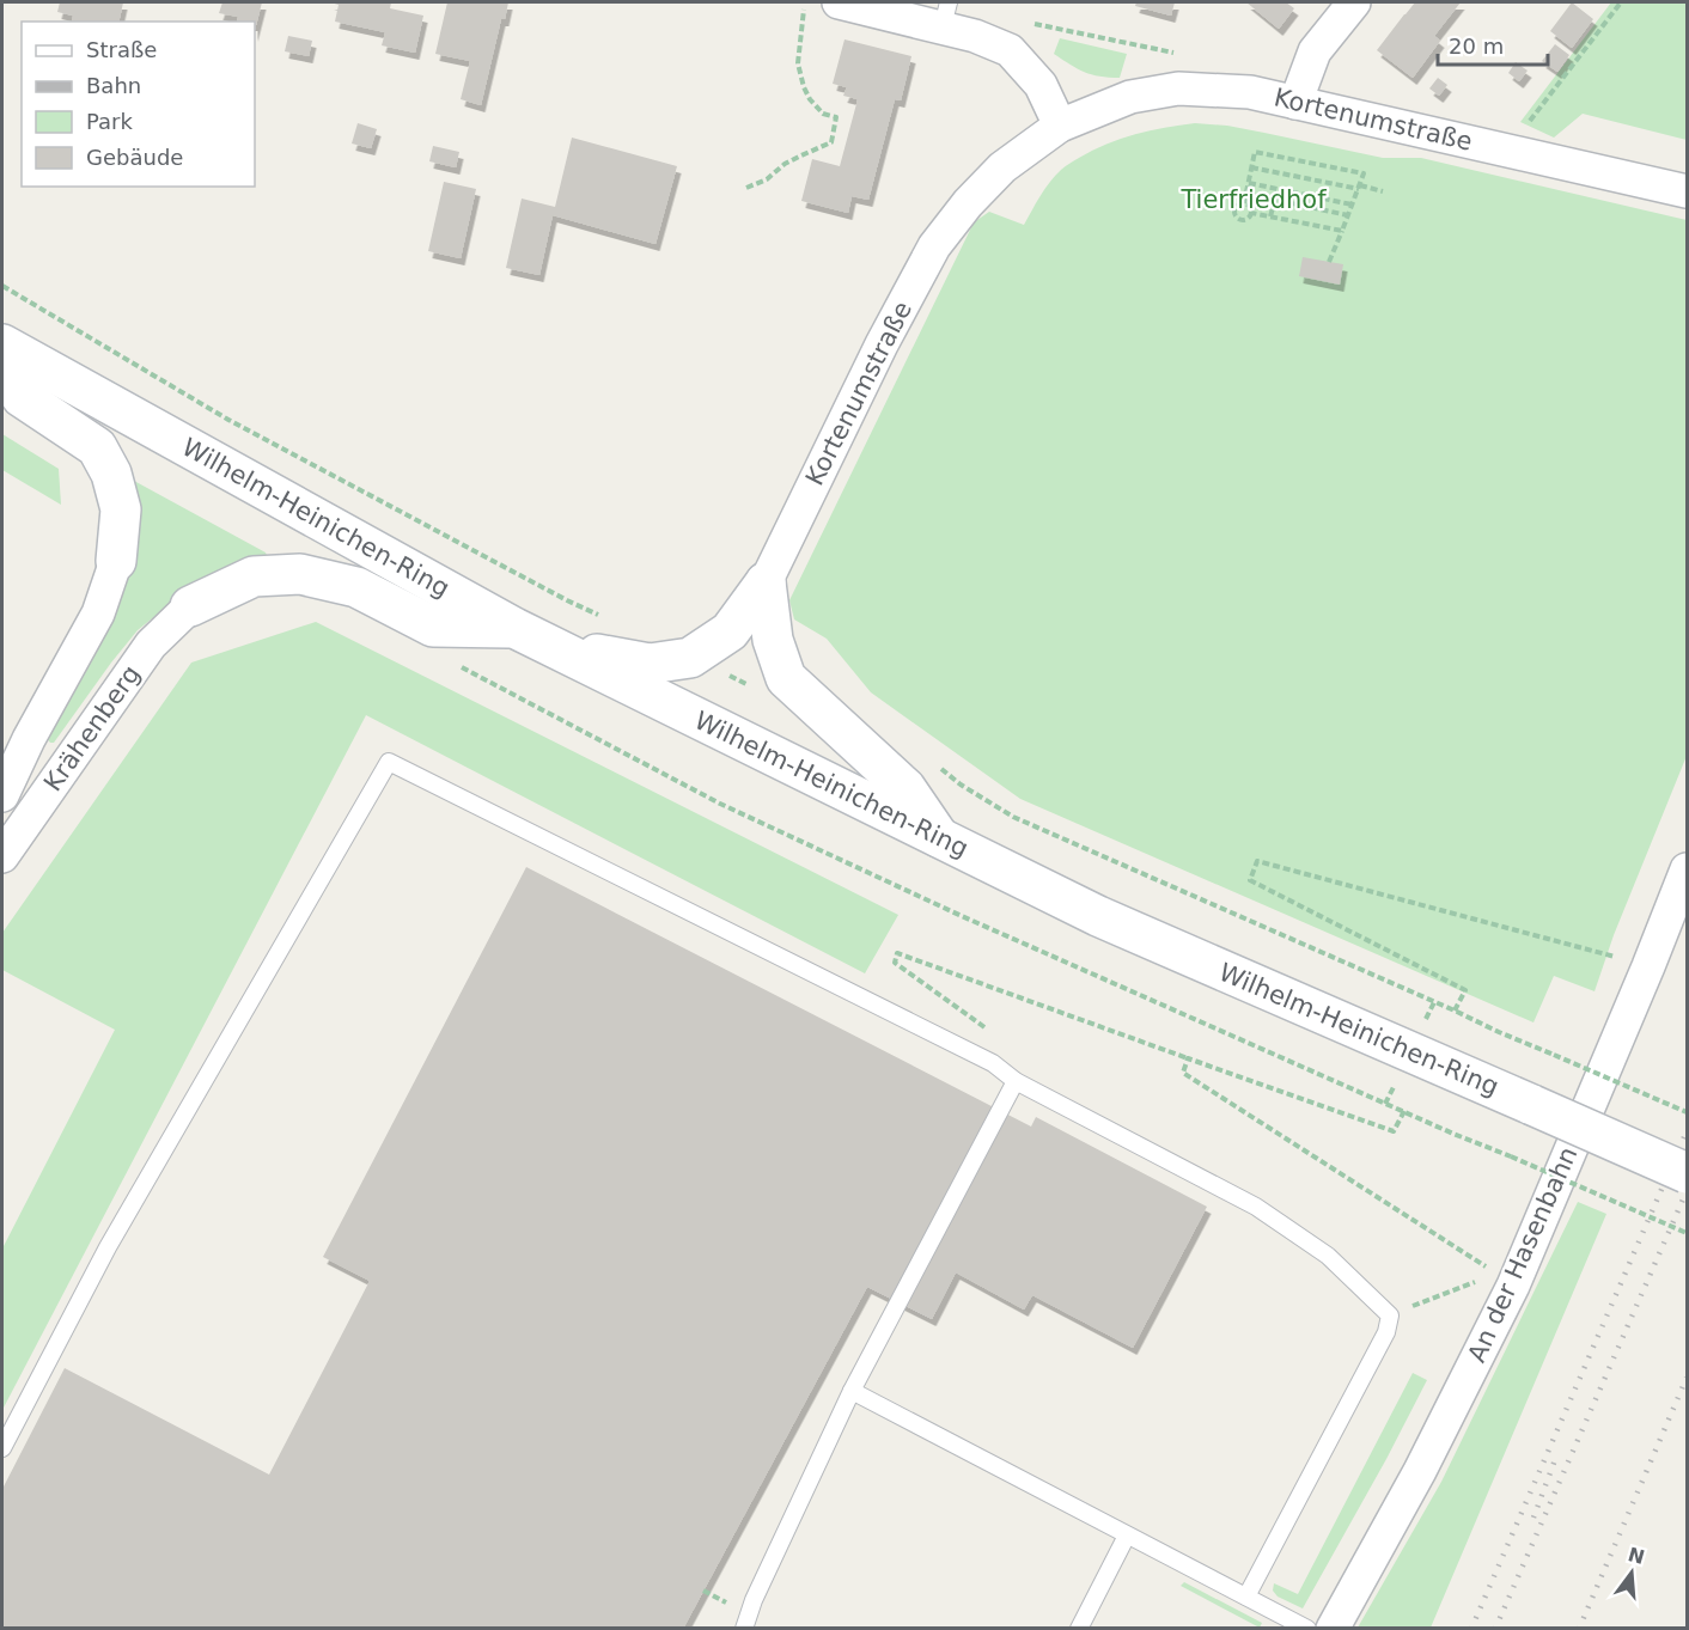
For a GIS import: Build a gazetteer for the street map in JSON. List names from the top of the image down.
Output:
{
  "streets": {
    "main road": ["Wilhelm-Heinichen-Ring"],
    "street": ["Kortenumstraße", "Krähenberg", "An der Hasenbahn"]
  },
  "parks": ["Tierfriedhof"],
  "legend": [
    "Straße",
    "Bahn",
    "Park",
    "Gebäude"
  ],
  "scale_bar": "20 m",
  "north": "top"
}
